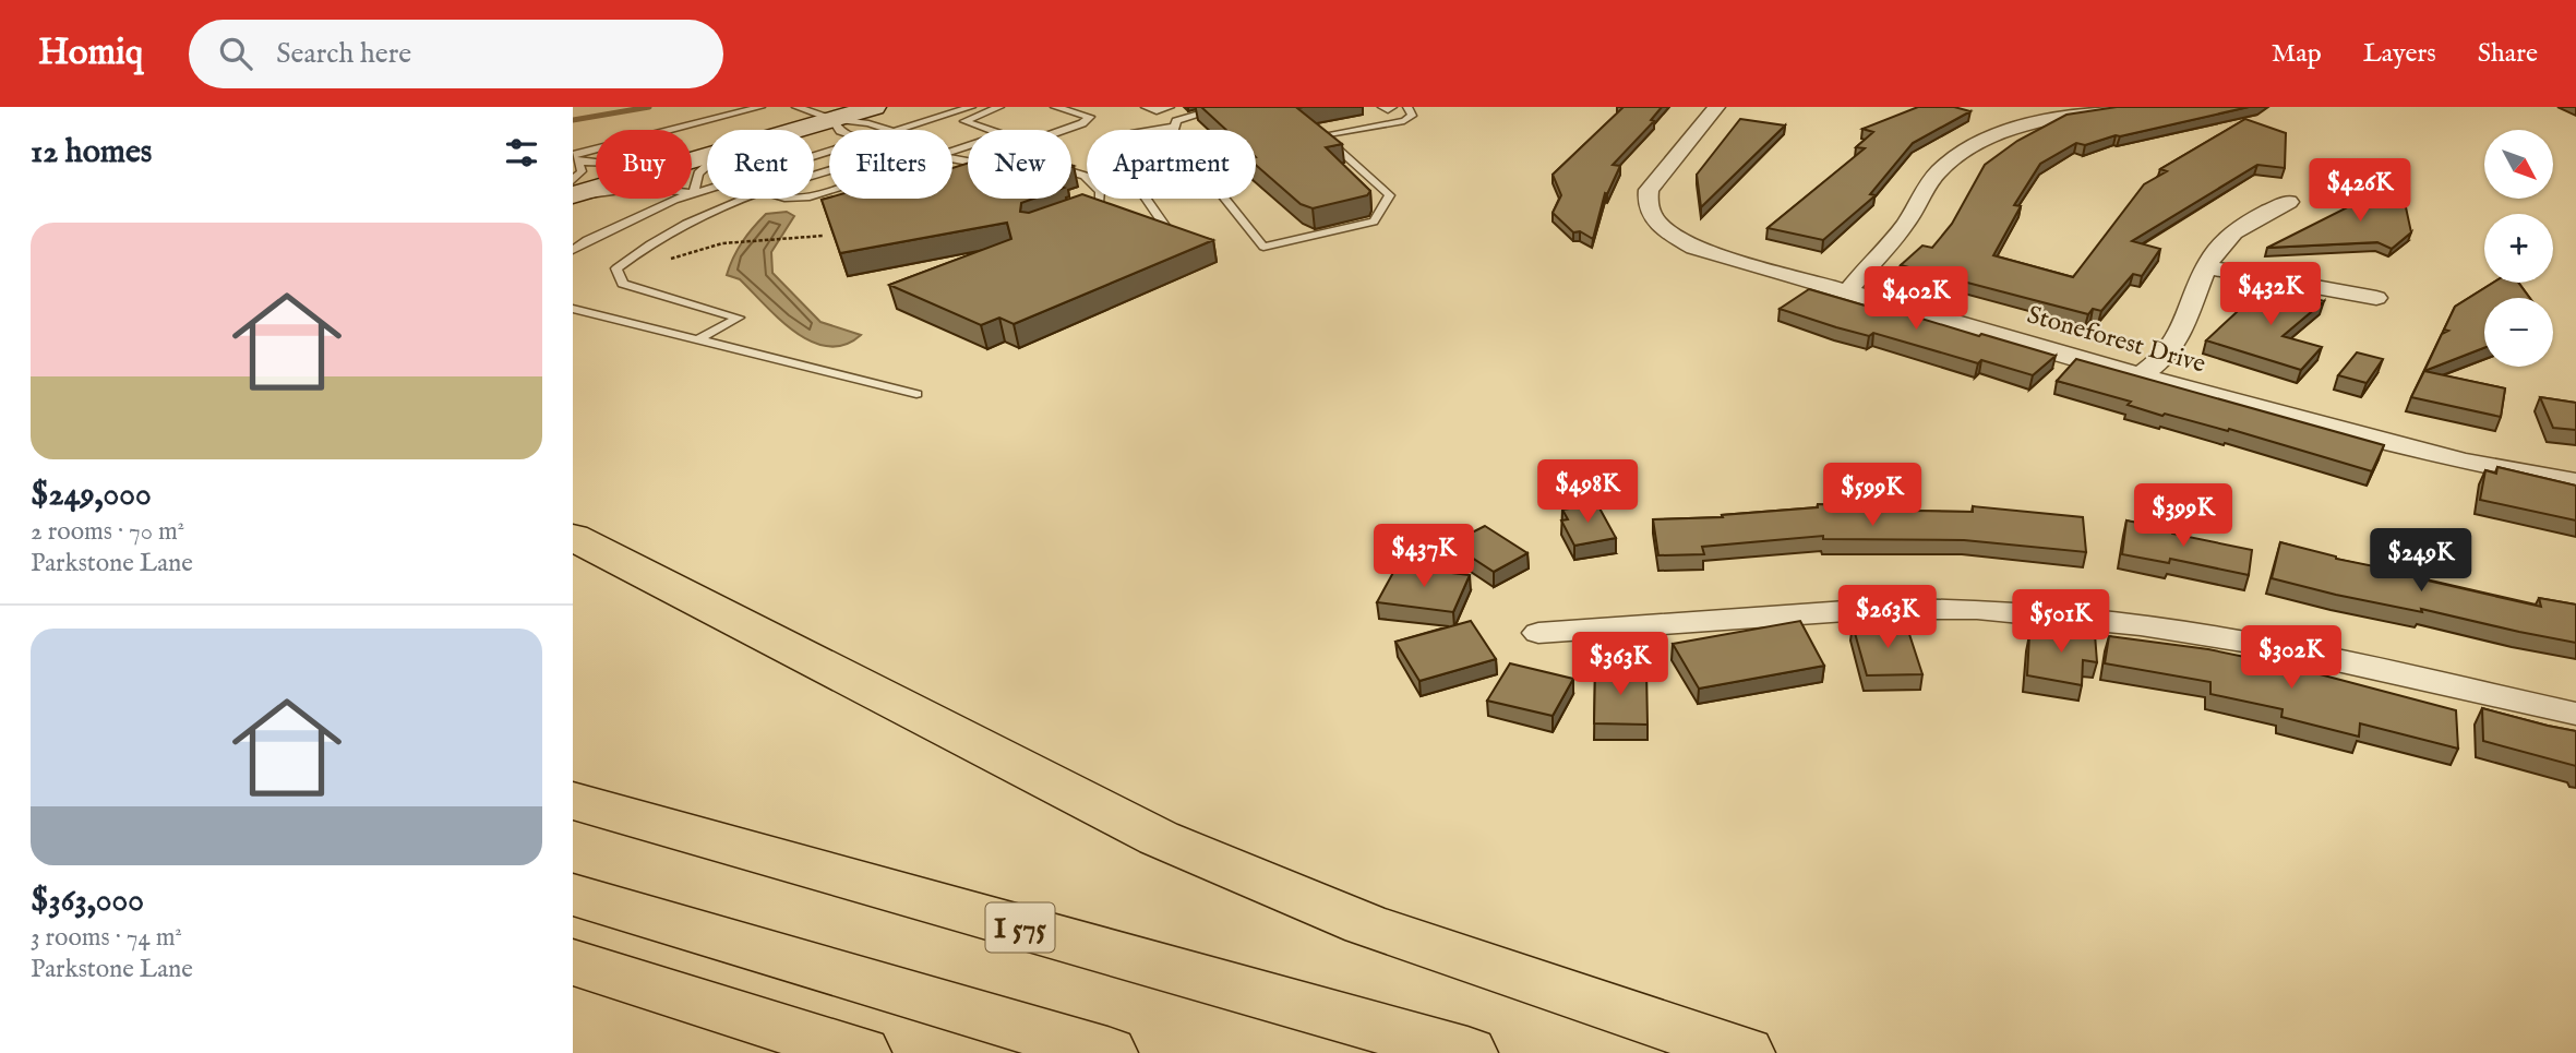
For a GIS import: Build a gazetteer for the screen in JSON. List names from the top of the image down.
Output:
{
  "streets": {
    "highway": ["I 575"],
    "street": ["Stoneforest Drive"]
  },
  "north": "bottom right",
  "page": {
    "header": "Homiq",
    "search": "Search here",
    "nav": ["Map", "Layers", "Share"],
    "heading": "12 homes",
    "map_buttons": ["+", "−"],
    "chip": [
      "Buy",
      "Rent",
      "Filters",
      "New",
      "Apartment"
    ],
    "price": [
      "$426K",
      "$432K",
      "$402K",
      "$498K",
      "$599K",
      "$399K",
      "$437K",
      "$249K",
      "$263K",
      "$501K",
      "$302K",
      "$363K"
    ],
    "list": [
      {
        "name": "$249,000",
        "note": "2 rooms · 70 m² · Parkstone Lane"
      },
      {
        "name": "$363,000",
        "note": "3 rooms · 74 m² · Parkstone Lane"
      }
    ]
  }
}
